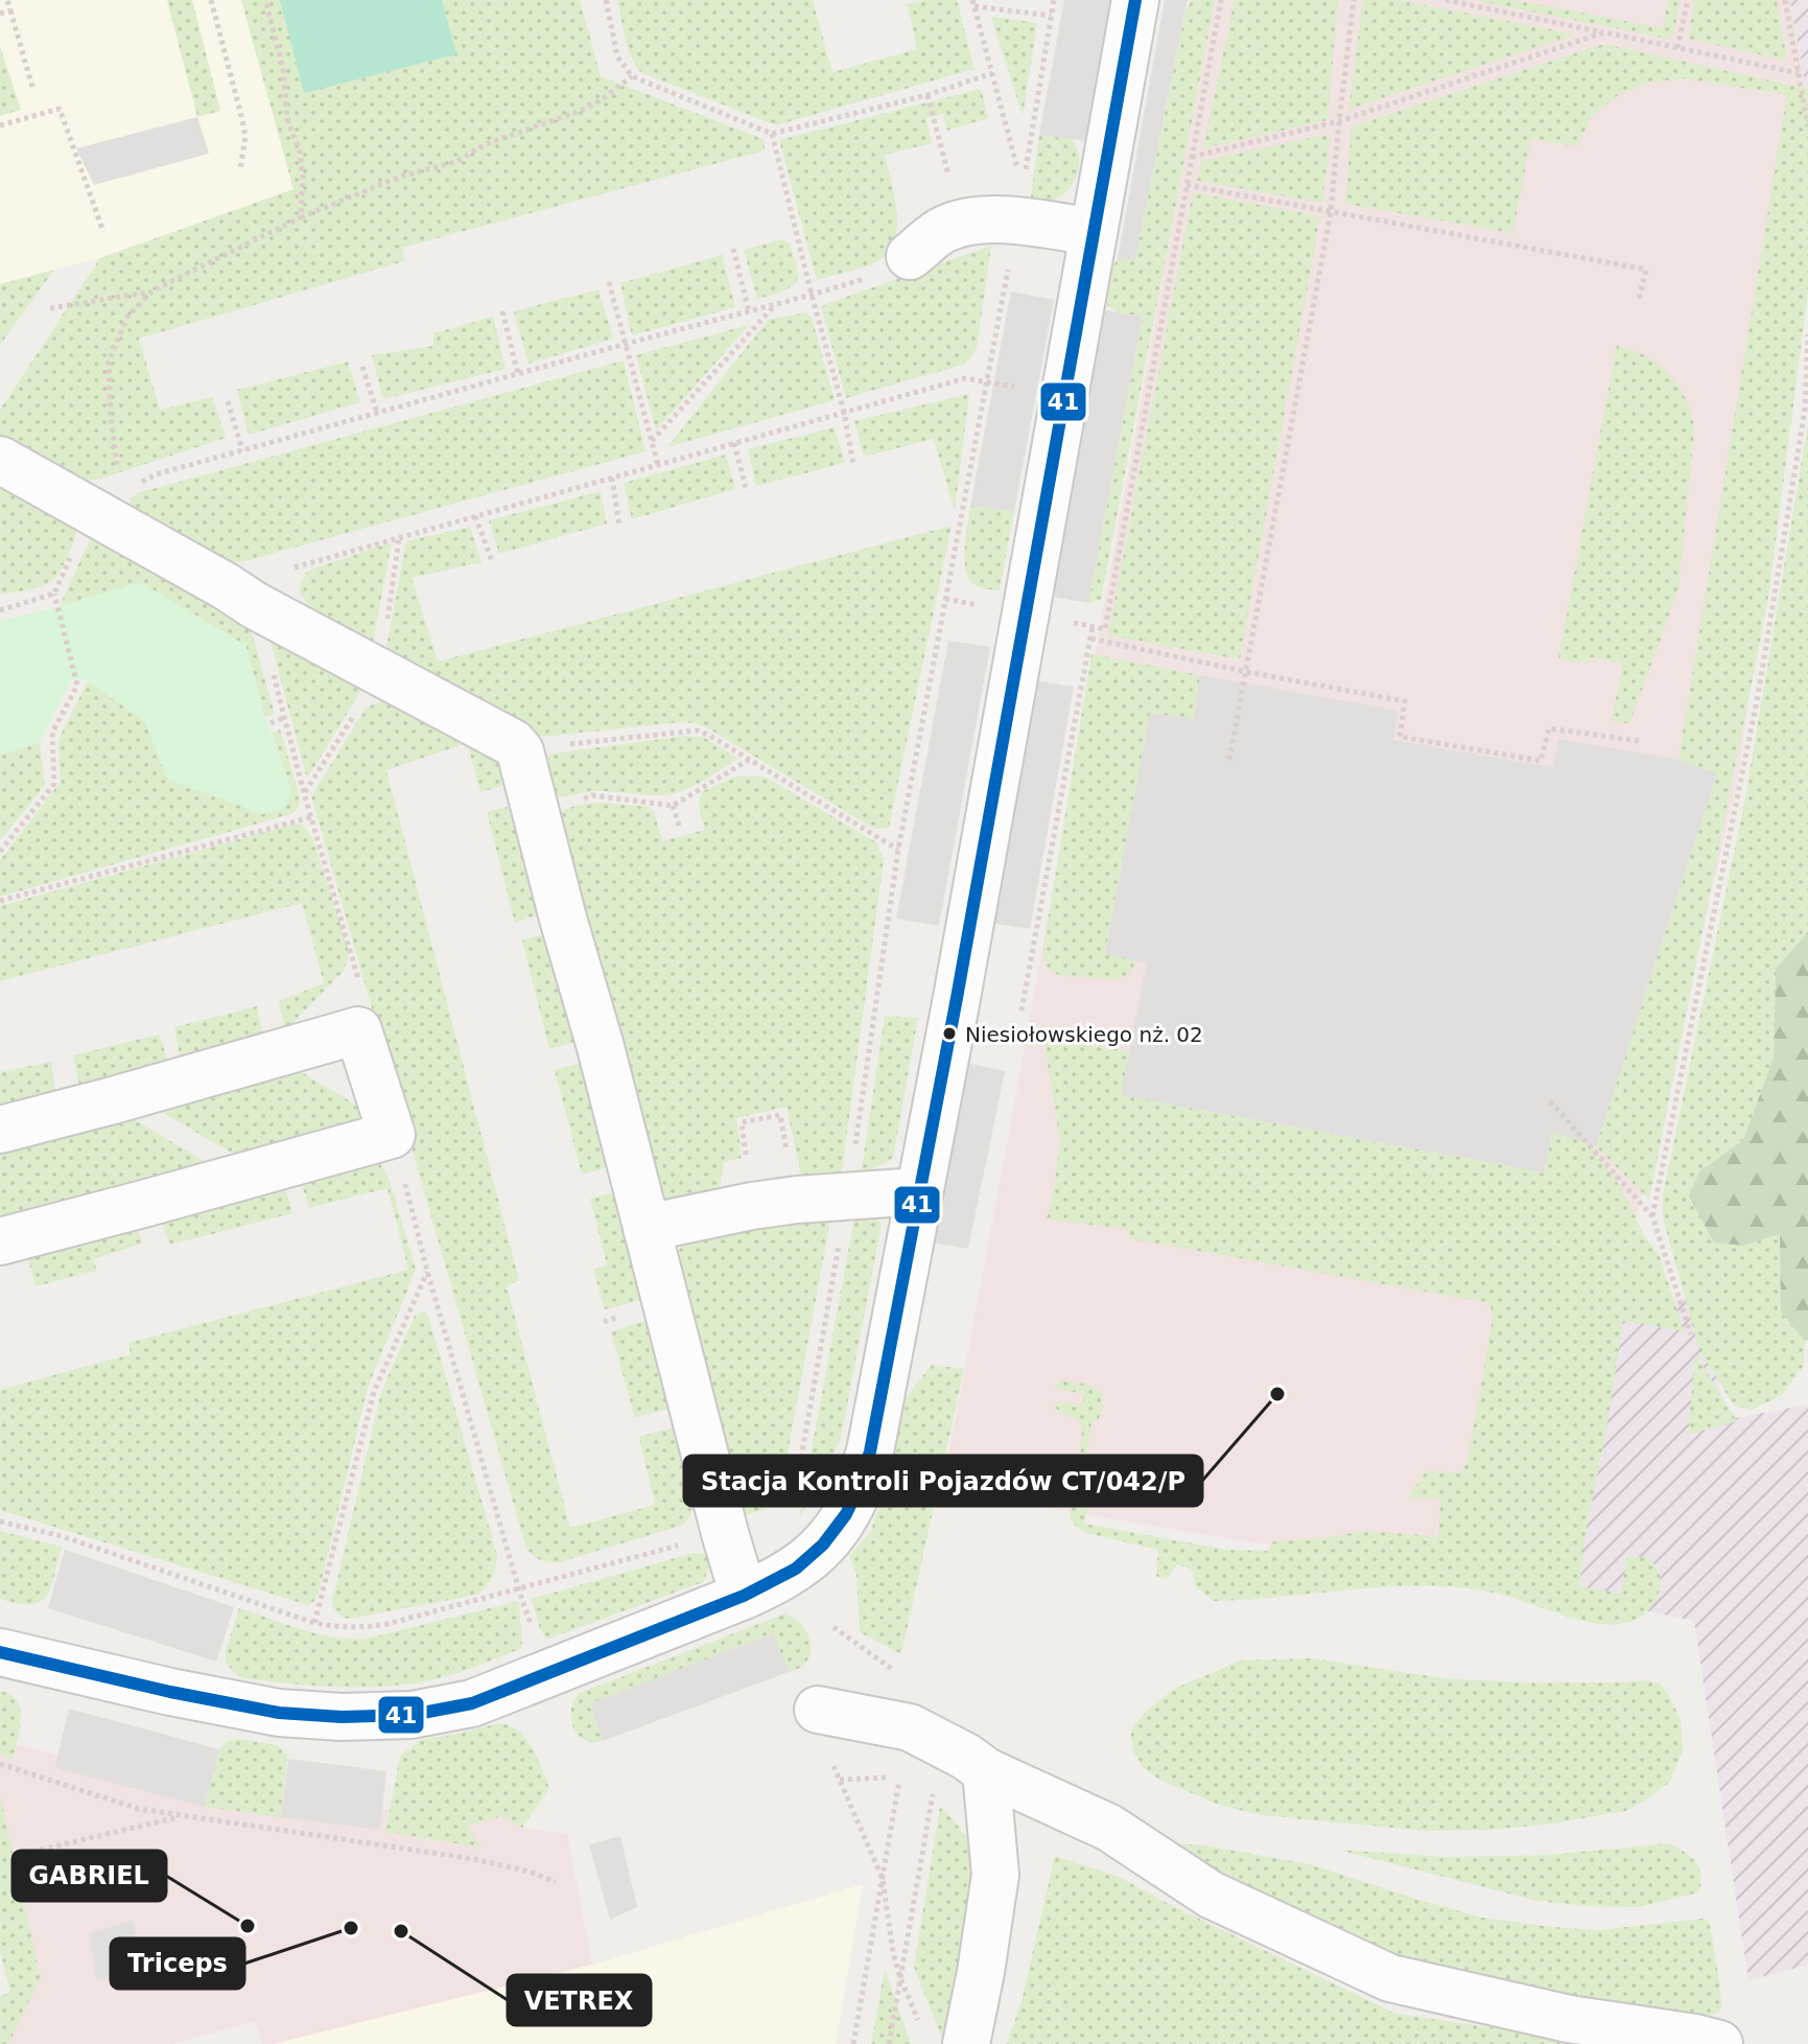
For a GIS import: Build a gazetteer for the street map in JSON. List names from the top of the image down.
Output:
{
  "places": [
    "Niesiołowskiego nż. 02",
    "Stacja Kontroli Pojazdów CT/042/P",
    "GABRIEL",
    "Triceps",
    "VETREX"
  ],
  "lines": ["transit line 41"]
}
